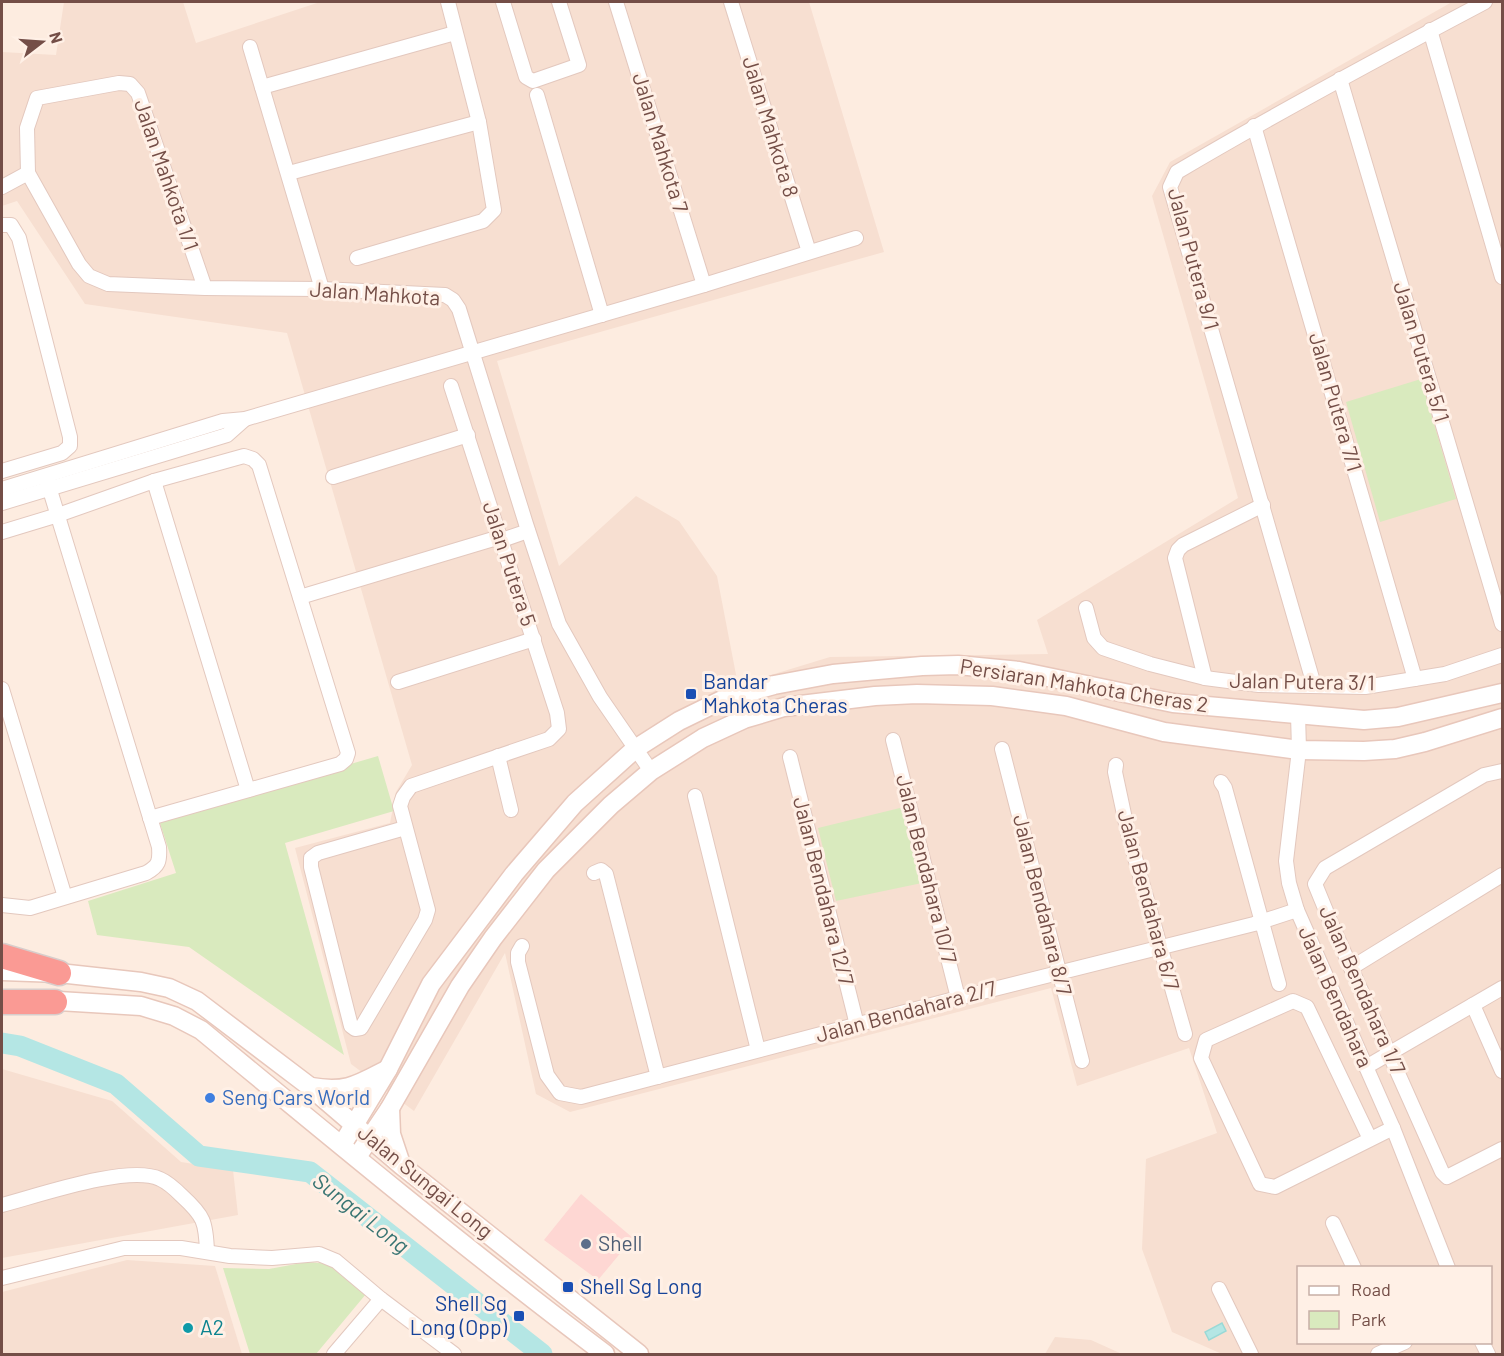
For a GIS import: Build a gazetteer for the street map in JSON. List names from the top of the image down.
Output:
{
  "streets": {
    "street": [
      "Jalan Mahkota 8",
      "Jalan Mahkota 7",
      "Jalan Mahkota 1/1",
      "Jalan Putera 9/1",
      "Jalan Mahkota",
      "Jalan Putera 5/1",
      "Jalan Putera 7/1",
      "Jalan Putera 5",
      "Jalan Putera 3/1",
      "Persiaran Mahkota Cheras 2",
      "Jalan Bendahara 10/7",
      "Jalan Bendahara 12/7",
      "Jalan Bendahara 6/7",
      "Jalan Bendahara 8/7",
      "Jalan Bendahara 1/7",
      "Jalan Bendahara",
      "Jalan Bendahara 2/7",
      "Jalan Sungai Long"
    ]
  },
  "crossings": [
    ["Jalan Mahkota 1/1", "Jalan Mahkota"],
    ["Jalan Putera 9/1", "Jalan Putera 5/1"],
    ["Jalan Putera 9/1", "Jalan Putera 7/1"],
    ["Jalan Putera 9/1", "Jalan Putera 3/1"],
    ["Jalan Mahkota", "Persiaran Mahkota Cheras 2"],
    ["Jalan Putera 7/1", "Jalan Putera 3/1"],
    ["Persiaran Mahkota Cheras 2", "Jalan Bendahara"],
    ["Persiaran Mahkota Cheras 2", "Jalan Sungai Long"],
    ["Jalan Bendahara 10/7", "Jalan Bendahara 2/7"],
    ["Jalan Bendahara 12/7", "Jalan Bendahara 2/7"],
    ["Jalan Bendahara 6/7", "Jalan Bendahara 2/7"],
    ["Jalan Bendahara 8/7", "Jalan Bendahara 2/7"],
    ["Jalan Bendahara", "Jalan Bendahara 2/7"]
  ],
  "water": ["Sungai Long"],
  "places": {
    "transit": ["Bandar Mahkota Cheras", "Shell Sg Long", "Shell Sg Long (Opp)"],
    "other": ["Seng Cars World", "Shell", "A2"]
  },
  "legend": ["Road", "Park"],
  "north": "right"
}
